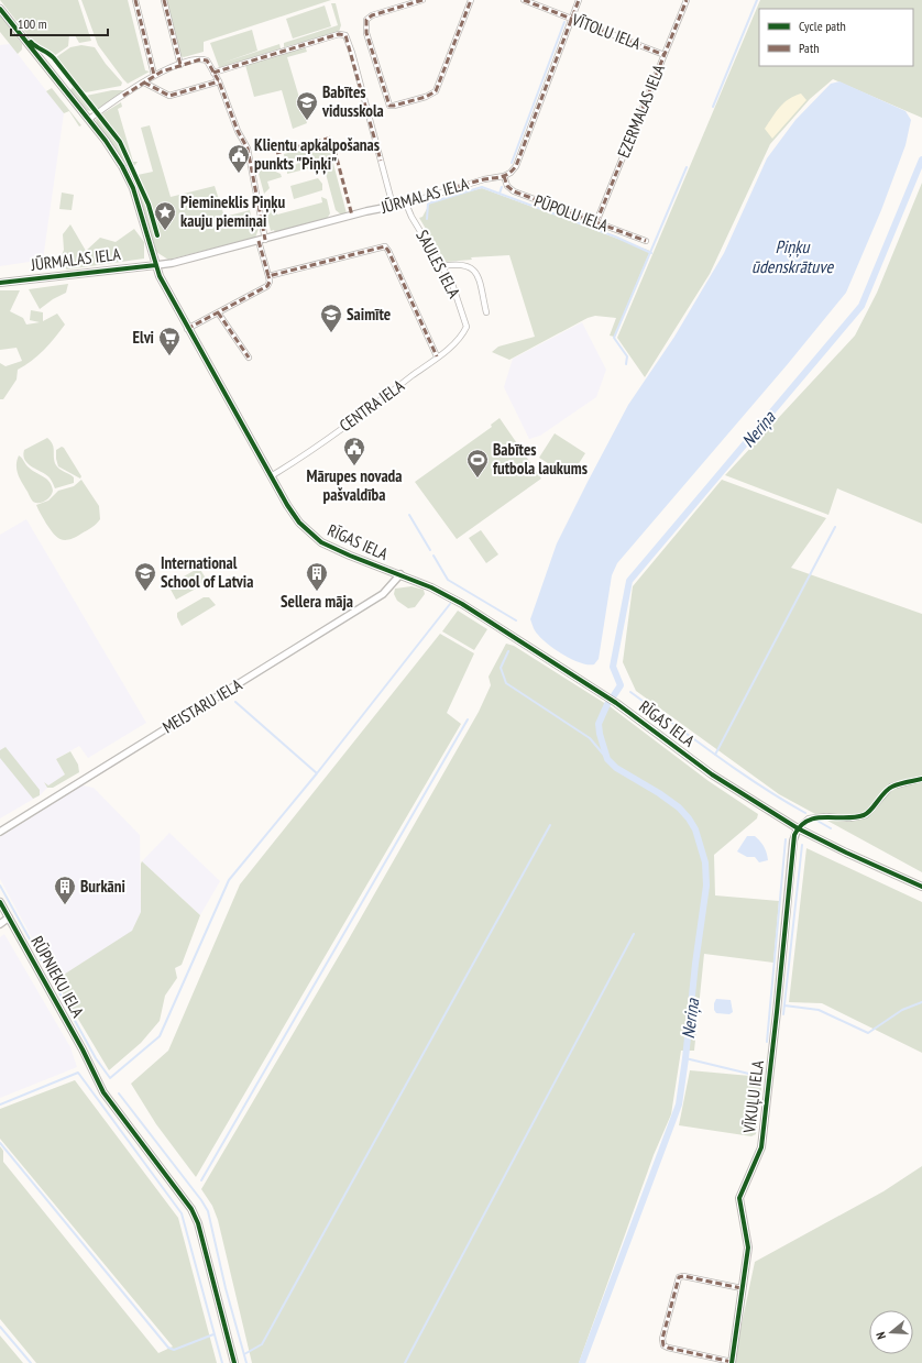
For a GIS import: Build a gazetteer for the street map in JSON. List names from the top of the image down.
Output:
{
  "streets": {
    "main road": ["JŪRMALAS IELA", "RĪGAS IELA"],
    "street": [
      "VĪTOLU IELA",
      "EZERMALAS IELA",
      "PŪPOLU IELA",
      "SAULES IELA",
      "CENTRA IELA",
      "MEISTARU IELA",
      "RŪPNIEKU IELA",
      "VĪKUĻU IELA"
    ]
  },
  "crossings": [
    ["VĪTOLU IELA", "EZERMALAS IELA"],
    ["EZERMALAS IELA", "PŪPOLU IELA"],
    ["JŪRMALAS IELA", "PŪPOLU IELA"],
    ["JŪRMALAS IELA", "SAULES IELA"],
    ["JŪRMALAS IELA", "RĪGAS IELA"],
    ["SAULES IELA", "CENTRA IELA"],
    ["CENTRA IELA", "RĪGAS IELA"],
    ["RĪGAS IELA", "MEISTARU IELA"],
    ["RĪGAS IELA", "VĪKUĻU IELA"]
  ],
  "water": ["Piņķu ūdenskrātuve", "Neriņa"],
  "places": {
    "school or university": ["Babītes vidusskola", "Saimīte", "International School of Latvia"],
    "public building": ["Klientu apkalpošanas punkts \"Piņķi\"", "Mārupes novada pašvaldība"],
    "place": ["Piemineklis Piņķu kauju piemiņai"],
    "supermarket": ["Elvi"],
    "sports": ["Babītes futbola laukums"],
    "building": ["Sellera māja", "Burkāni"]
  },
  "legend": ["Cycle path", "Path"],
  "scale_bar": "100 m",
  "north": "left"
}
